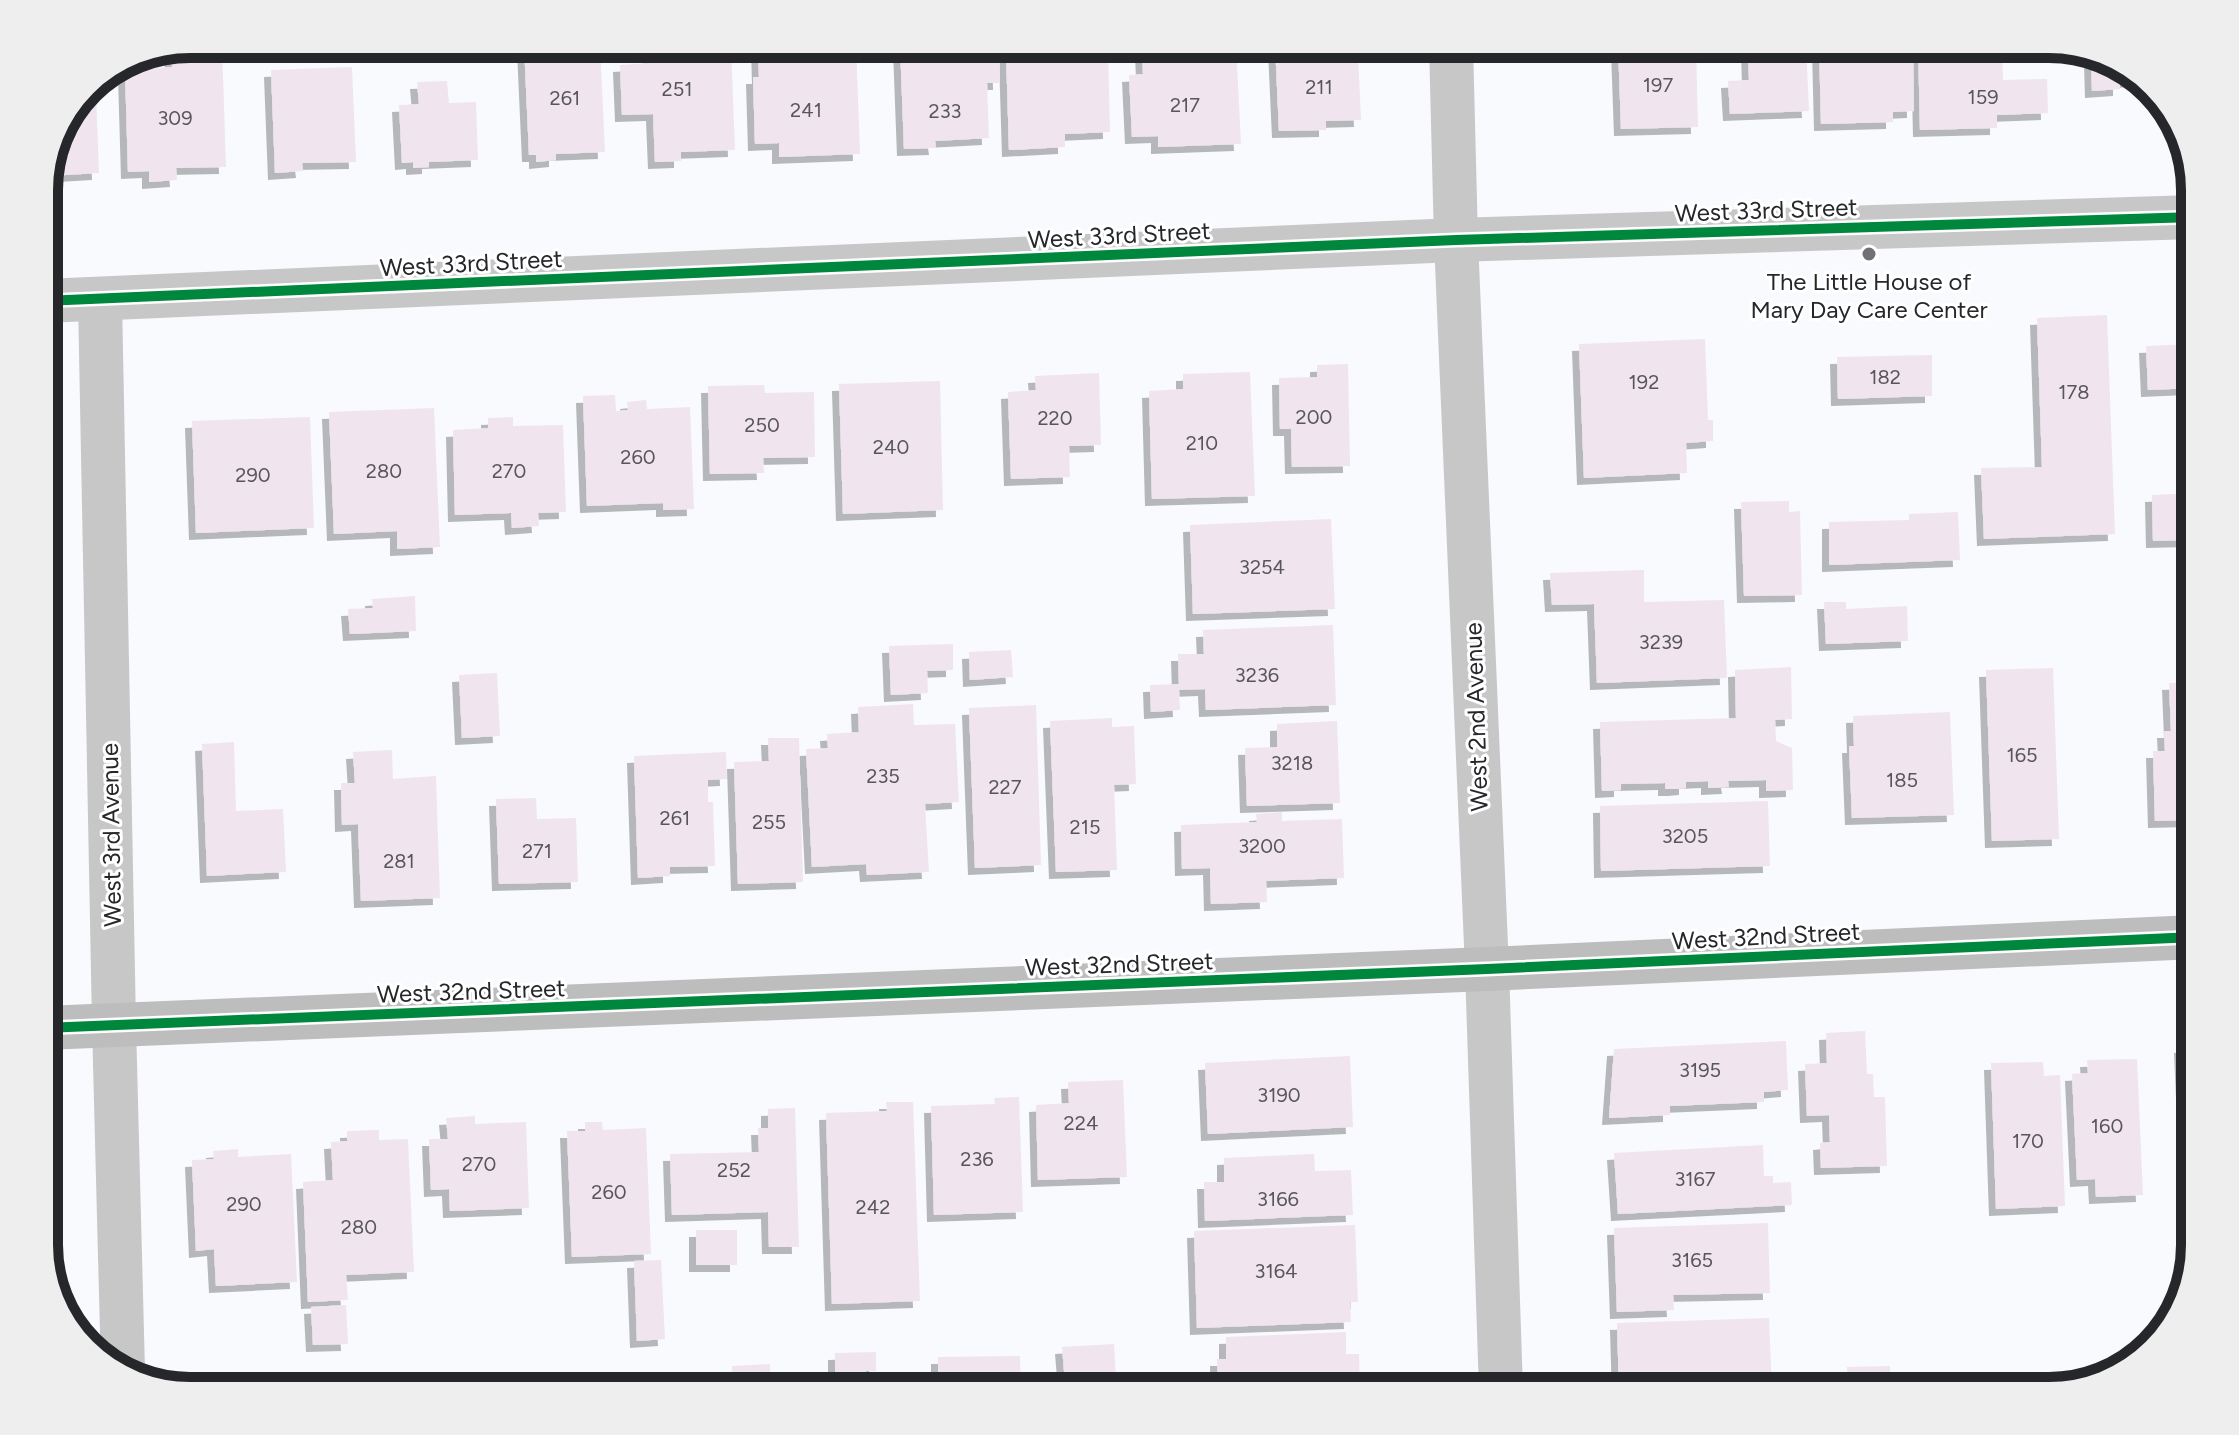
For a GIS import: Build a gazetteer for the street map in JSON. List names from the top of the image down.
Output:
{
  "streets": {
    "street": [
      "West 33rd Street",
      "West 2nd Avenue",
      "West 3rd Avenue",
      "West 32nd Street"
    ]
  },
  "crossings": [
    ["West 33rd Street", "West 2nd Avenue"],
    ["West 33rd Street", "West 3rd Avenue"],
    ["West 2nd Avenue", "West 32nd Street"],
    ["West 3rd Avenue", "West 32nd Street"]
  ],
  "places": ["The Little House of Mary Day Care Center"],
  "house_numbers": [
    "197",
    "211",
    "251",
    "159",
    "261",
    "217",
    "241",
    "233",
    "309",
    "182",
    "192",
    "178",
    "200",
    "220",
    "250",
    "210",
    "240",
    "260",
    "280",
    "270",
    "290",
    "3254",
    "3239",
    "3236",
    "165",
    "3218",
    "235",
    "185",
    "227",
    "261",
    "255",
    "215",
    "3205",
    "3200",
    "271",
    "281",
    "3195",
    "3190",
    "224",
    "160",
    "170",
    "236",
    "270",
    "252",
    "3167",
    "260",
    "3166",
    "290",
    "242",
    "280",
    "3165",
    "3164"
  ]
}
